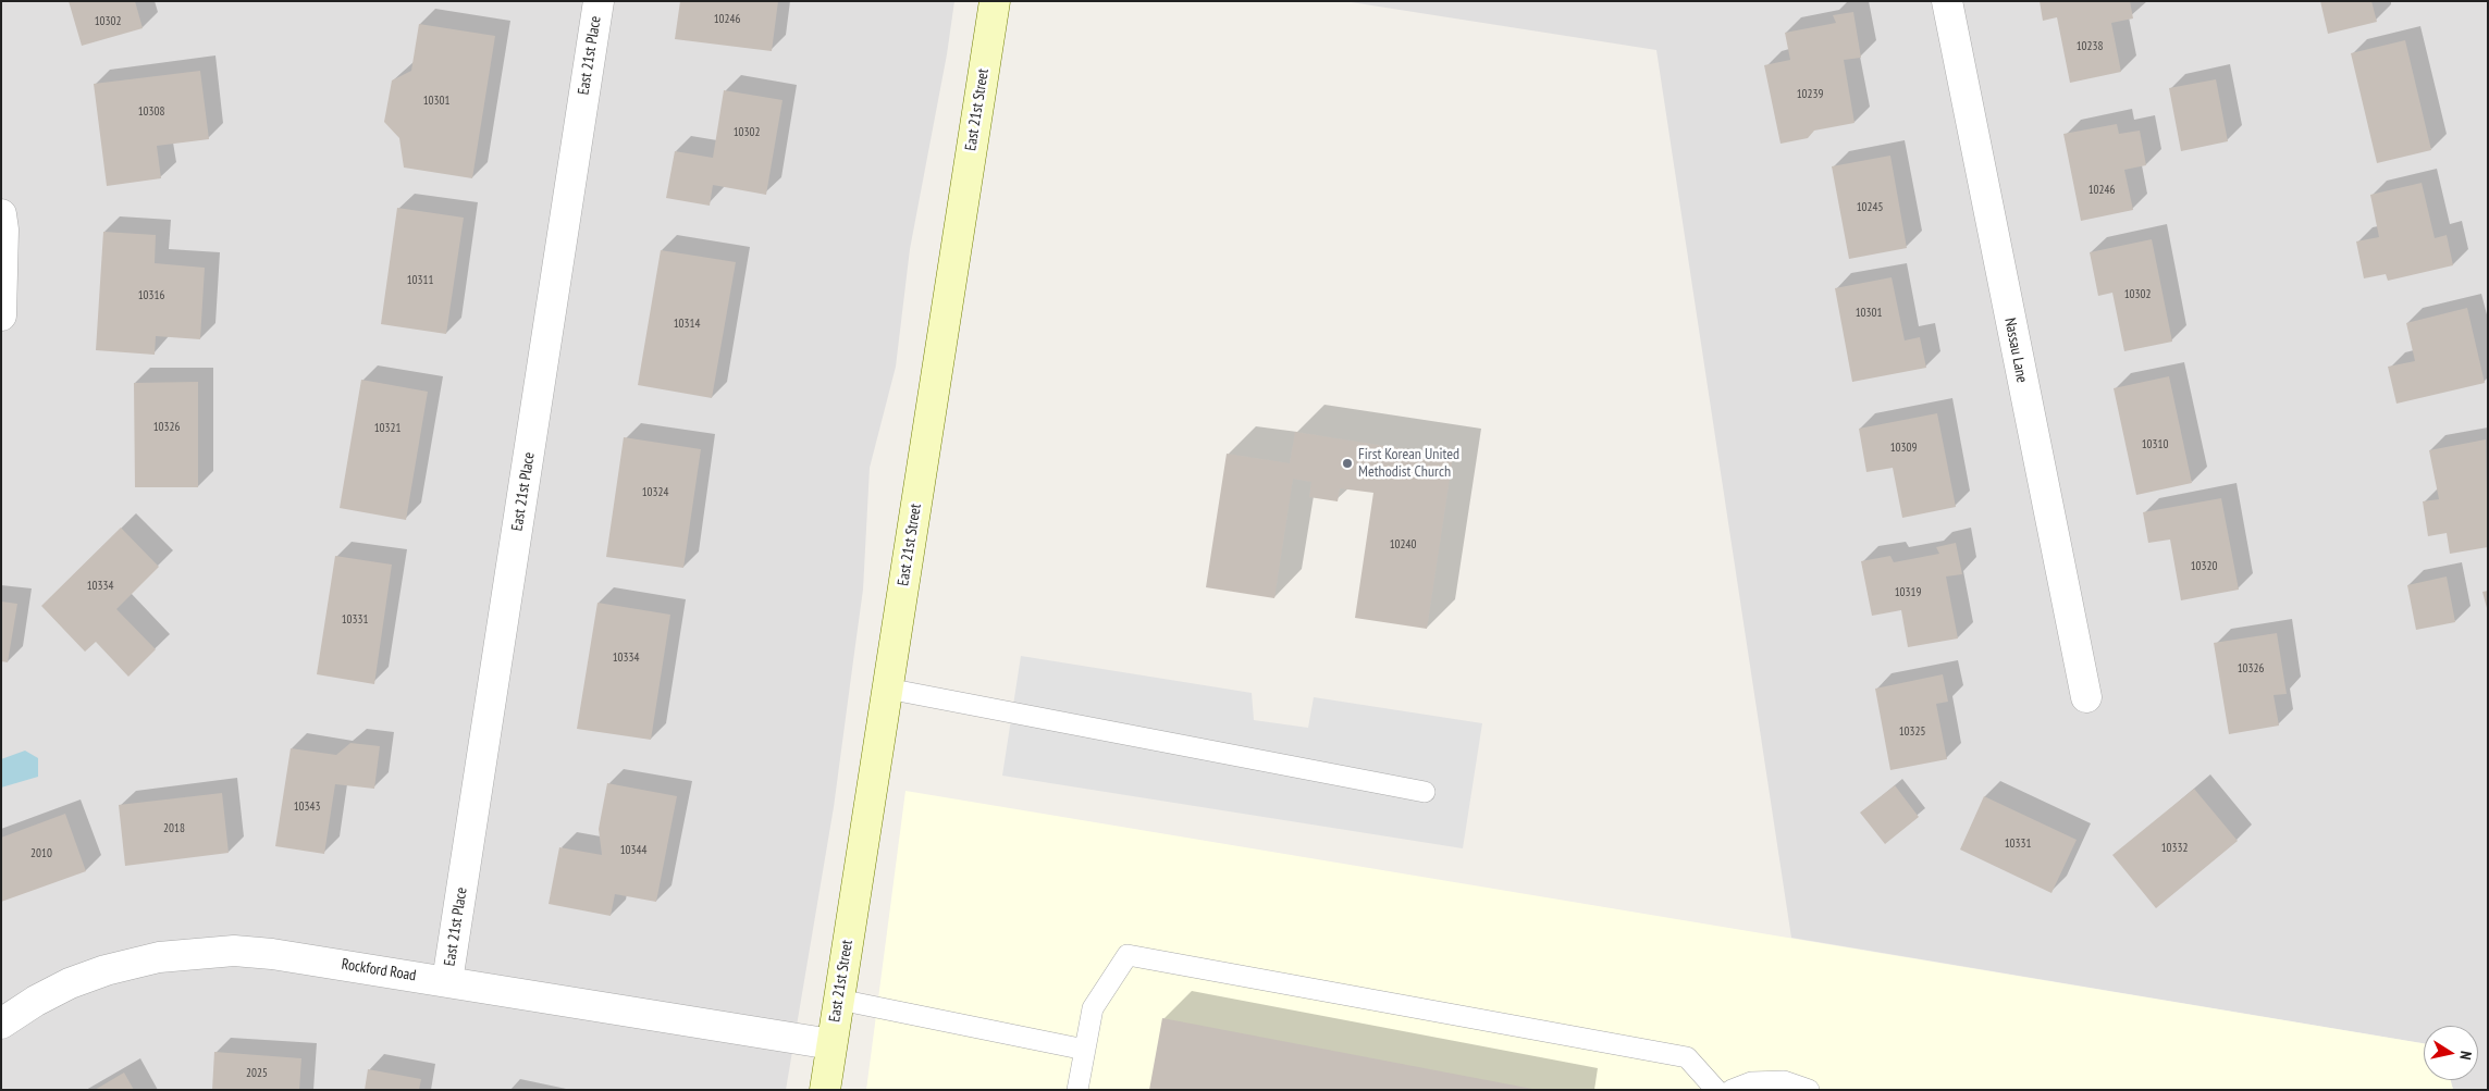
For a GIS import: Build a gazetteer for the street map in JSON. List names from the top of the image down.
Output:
{
  "streets": {
    "main road": ["East 21st Street"],
    "street": ["East 21st Place", "Nassau Lane", "Rockford Road"]
  },
  "crossings": [
    ["East 21st Place", "Rockford Road"],
    ["East 21st Street", "Rockford Road"]
  ],
  "places": ["First Korean United Methodist Church"],
  "house_numbers": [
    "10246",
    "10302",
    "10238",
    "10239",
    "10301",
    "10308",
    "10302",
    "10246",
    "10245",
    "10311",
    "10302",
    "10316",
    "10301",
    "10314",
    "10326",
    "10321",
    "10310",
    "10309",
    "10324",
    "10240",
    "10320",
    "10334",
    "10319",
    "10331",
    "10334",
    "10326",
    "10325",
    "10343",
    "2018",
    "10331",
    "10332",
    "10344",
    "2010",
    "2025"
  ],
  "north": "right"
}
